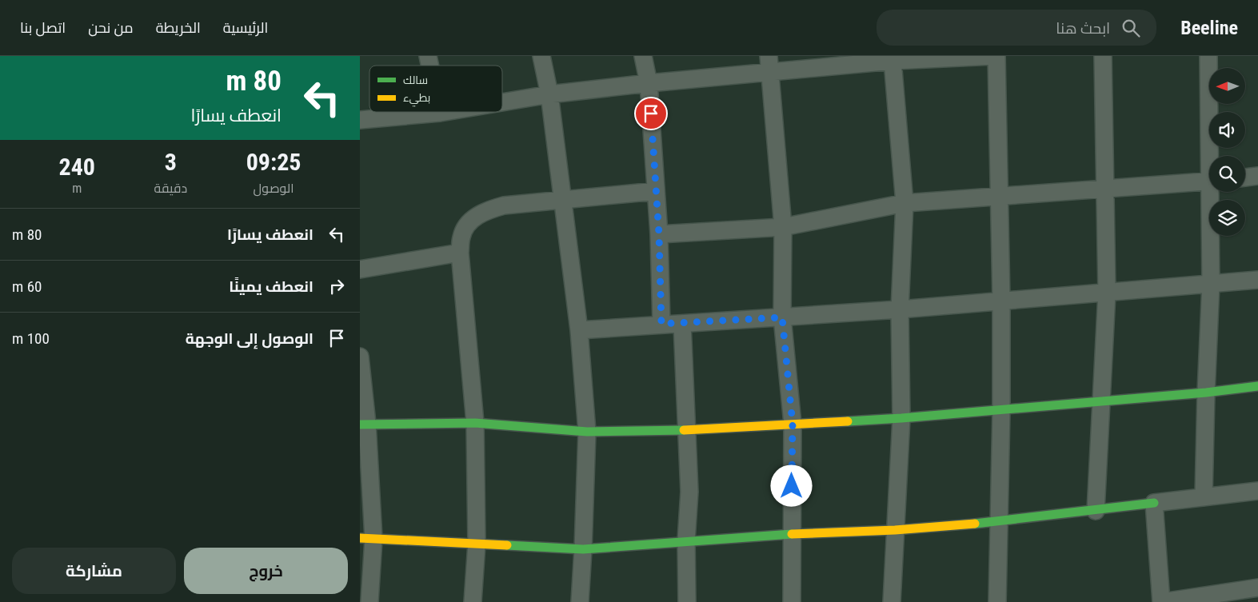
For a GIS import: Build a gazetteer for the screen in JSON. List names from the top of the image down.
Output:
{
  "legend": ["سالك", "بطيء"],
  "north": "left",
  "page": {
    "header": "Beeline",
    "search": "ابحث هنا",
    "nav": [
      "الرئيسية",
      "الخريطة",
      "من نحن",
      "اتصل بنا"
    ],
    "turn": ["80 m", "انعطف يسارًا"],
    "eta": [
      "09:25",
      "الوصول",
      "3",
      "دقيقة",
      "240",
      "m"
    ],
    "list": [
      {
        "name": "انعطف يسارًا",
        "value": "80 m"
      },
      {
        "name": "انعطف يمينًا",
        "value": "60 m"
      },
      {
        "name": "الوصول إلى الوجهة",
        "value": "100 m"
      }
    ],
    "buttons": ["خروج", "مشاركة"]
  }
}
